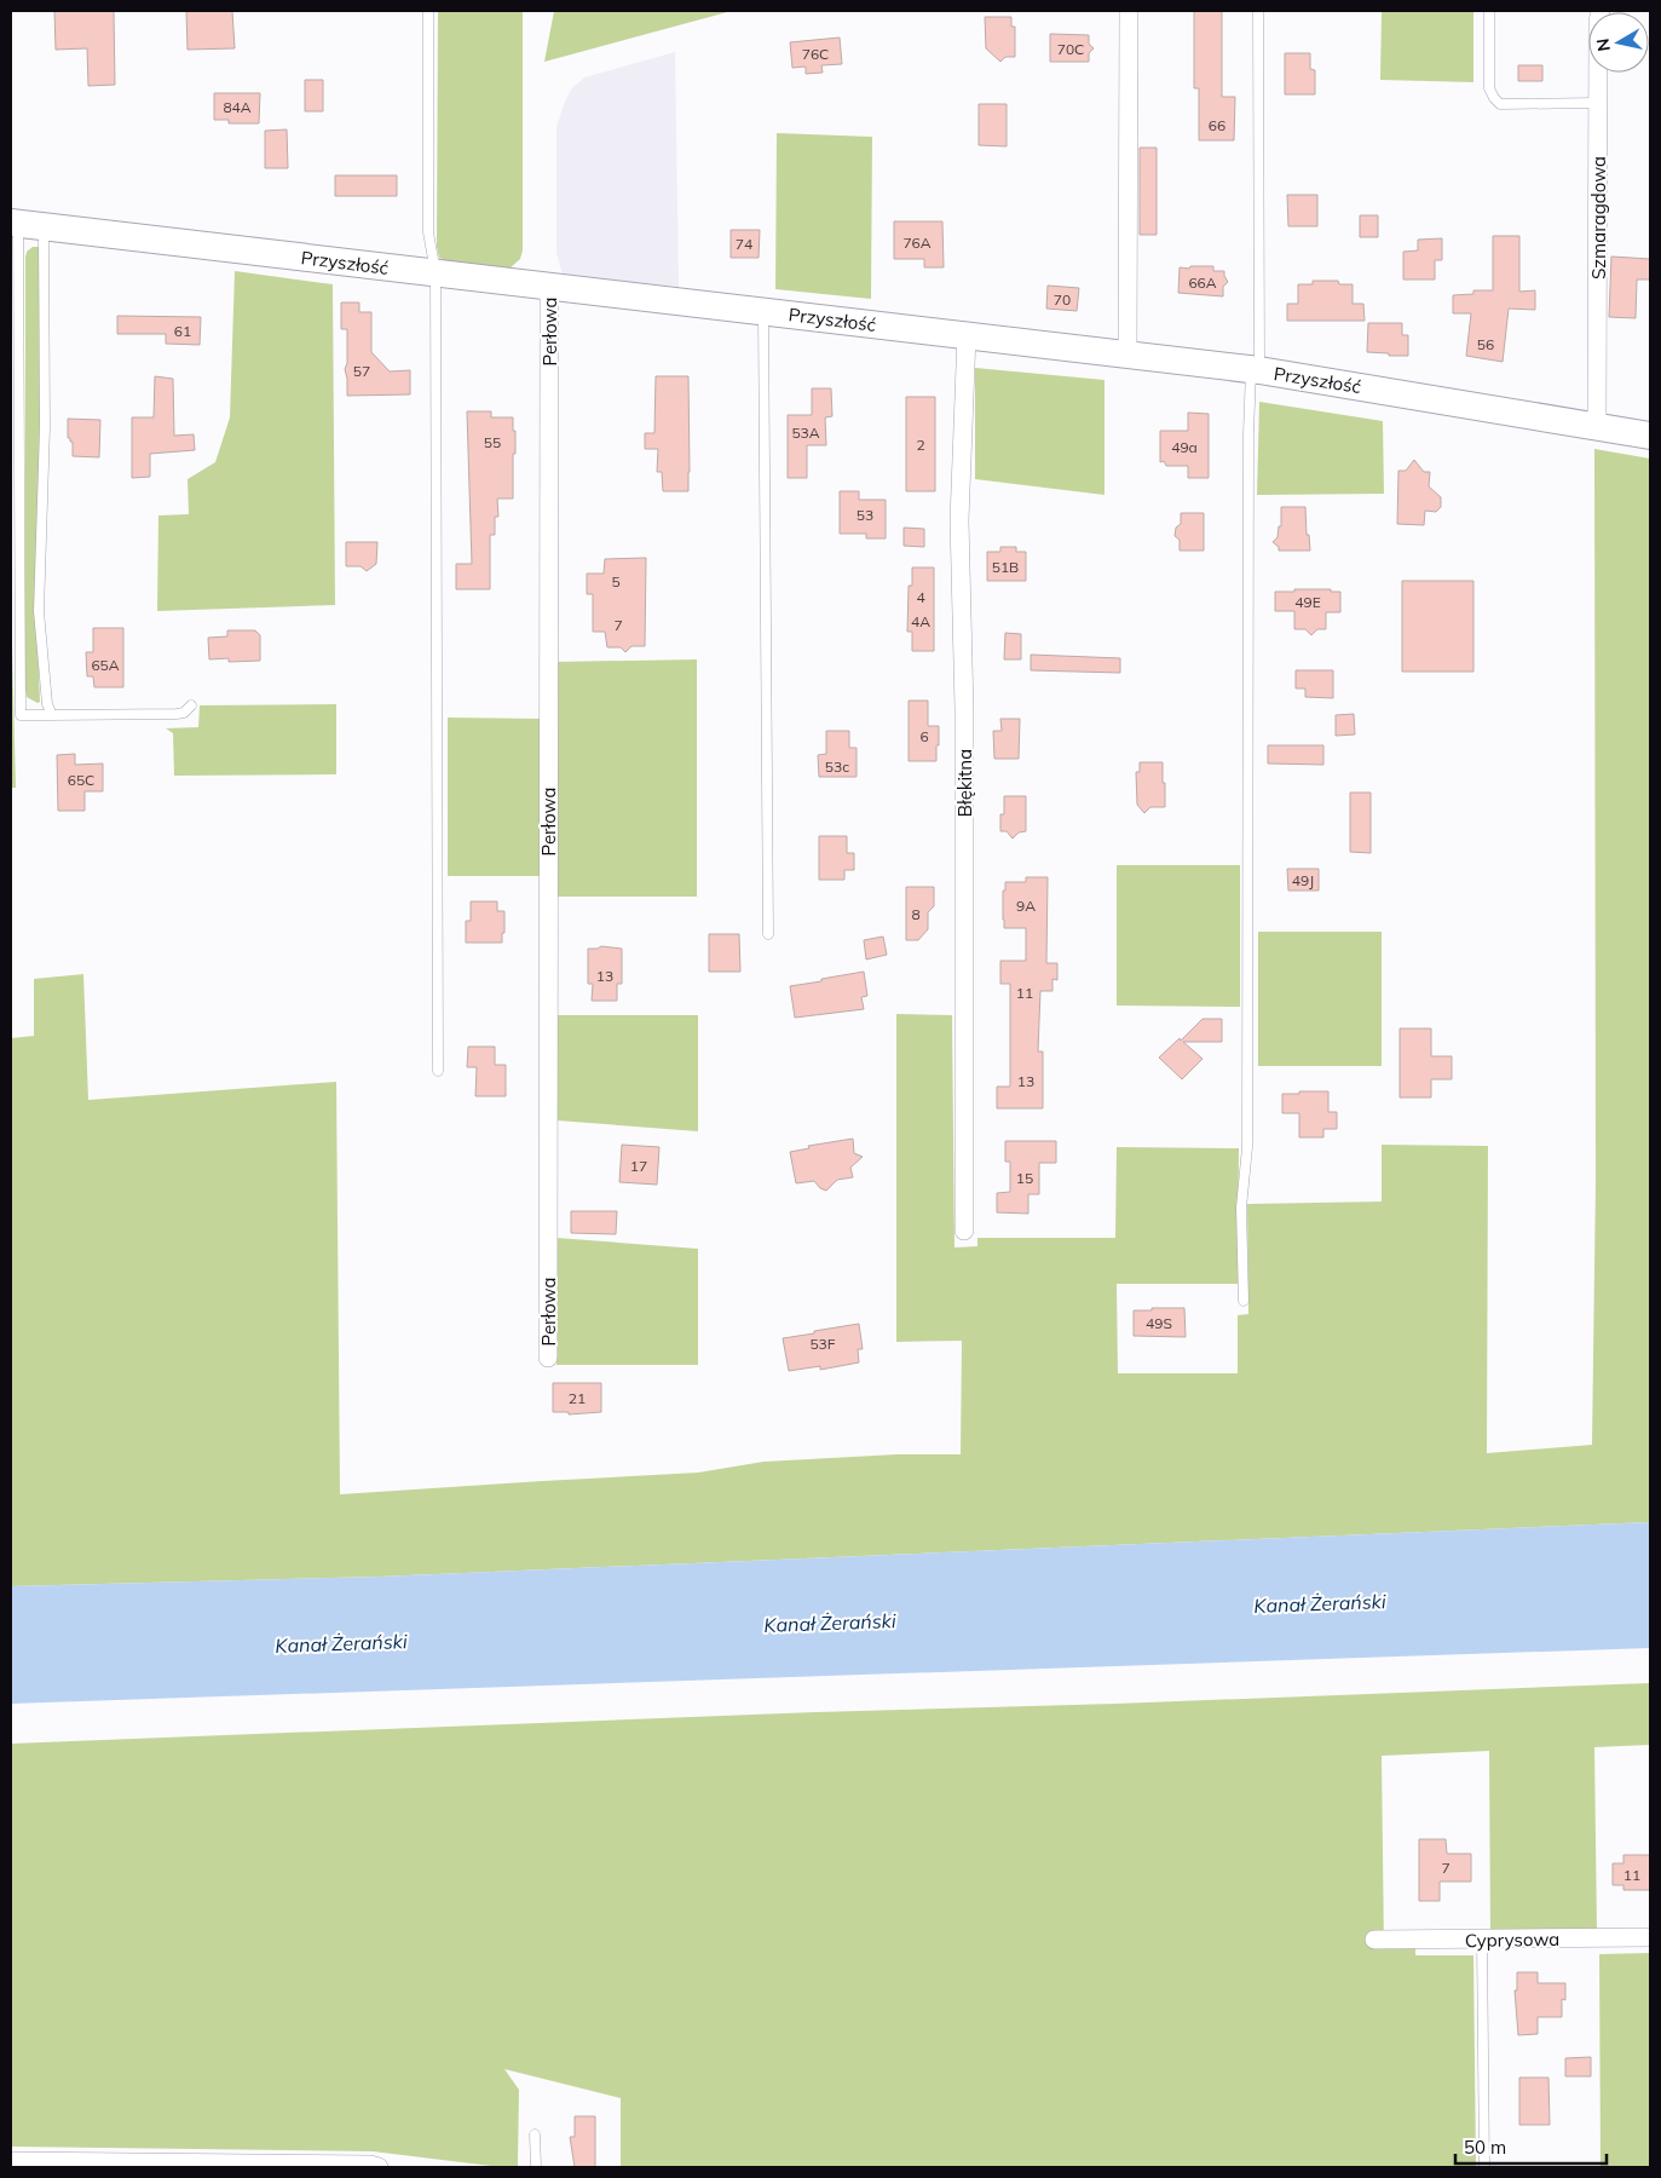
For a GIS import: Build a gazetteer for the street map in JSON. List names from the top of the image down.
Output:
{
  "streets": {
    "street": [
      "Szmaragdowa",
      "Przyszłość",
      "Perłowa",
      "Błękitna",
      "Cyprysowa"
    ]
  },
  "crossings": [
    ["Szmaragdowa", "Przyszłość"],
    ["Przyszłość", "Perłowa"],
    ["Przyszłość", "Błękitna"]
  ],
  "water": ["Kanał Żerański"],
  "house_numbers": [
    "70C",
    "76C",
    "84A",
    "66",
    "76A",
    "74",
    "66A",
    "70",
    "61",
    "56",
    "57",
    "53A",
    "55",
    "2",
    "49a",
    "53",
    "51B",
    "5",
    "4",
    "49E",
    "4A",
    "7",
    "65A",
    "6",
    "53c",
    "65C",
    "49J",
    "9A",
    "8",
    "13",
    "11",
    "13",
    "17",
    "15",
    "49S",
    "53F",
    "21",
    "7",
    "11"
  ],
  "scale_bar": "50 m",
  "north": "left"
}
